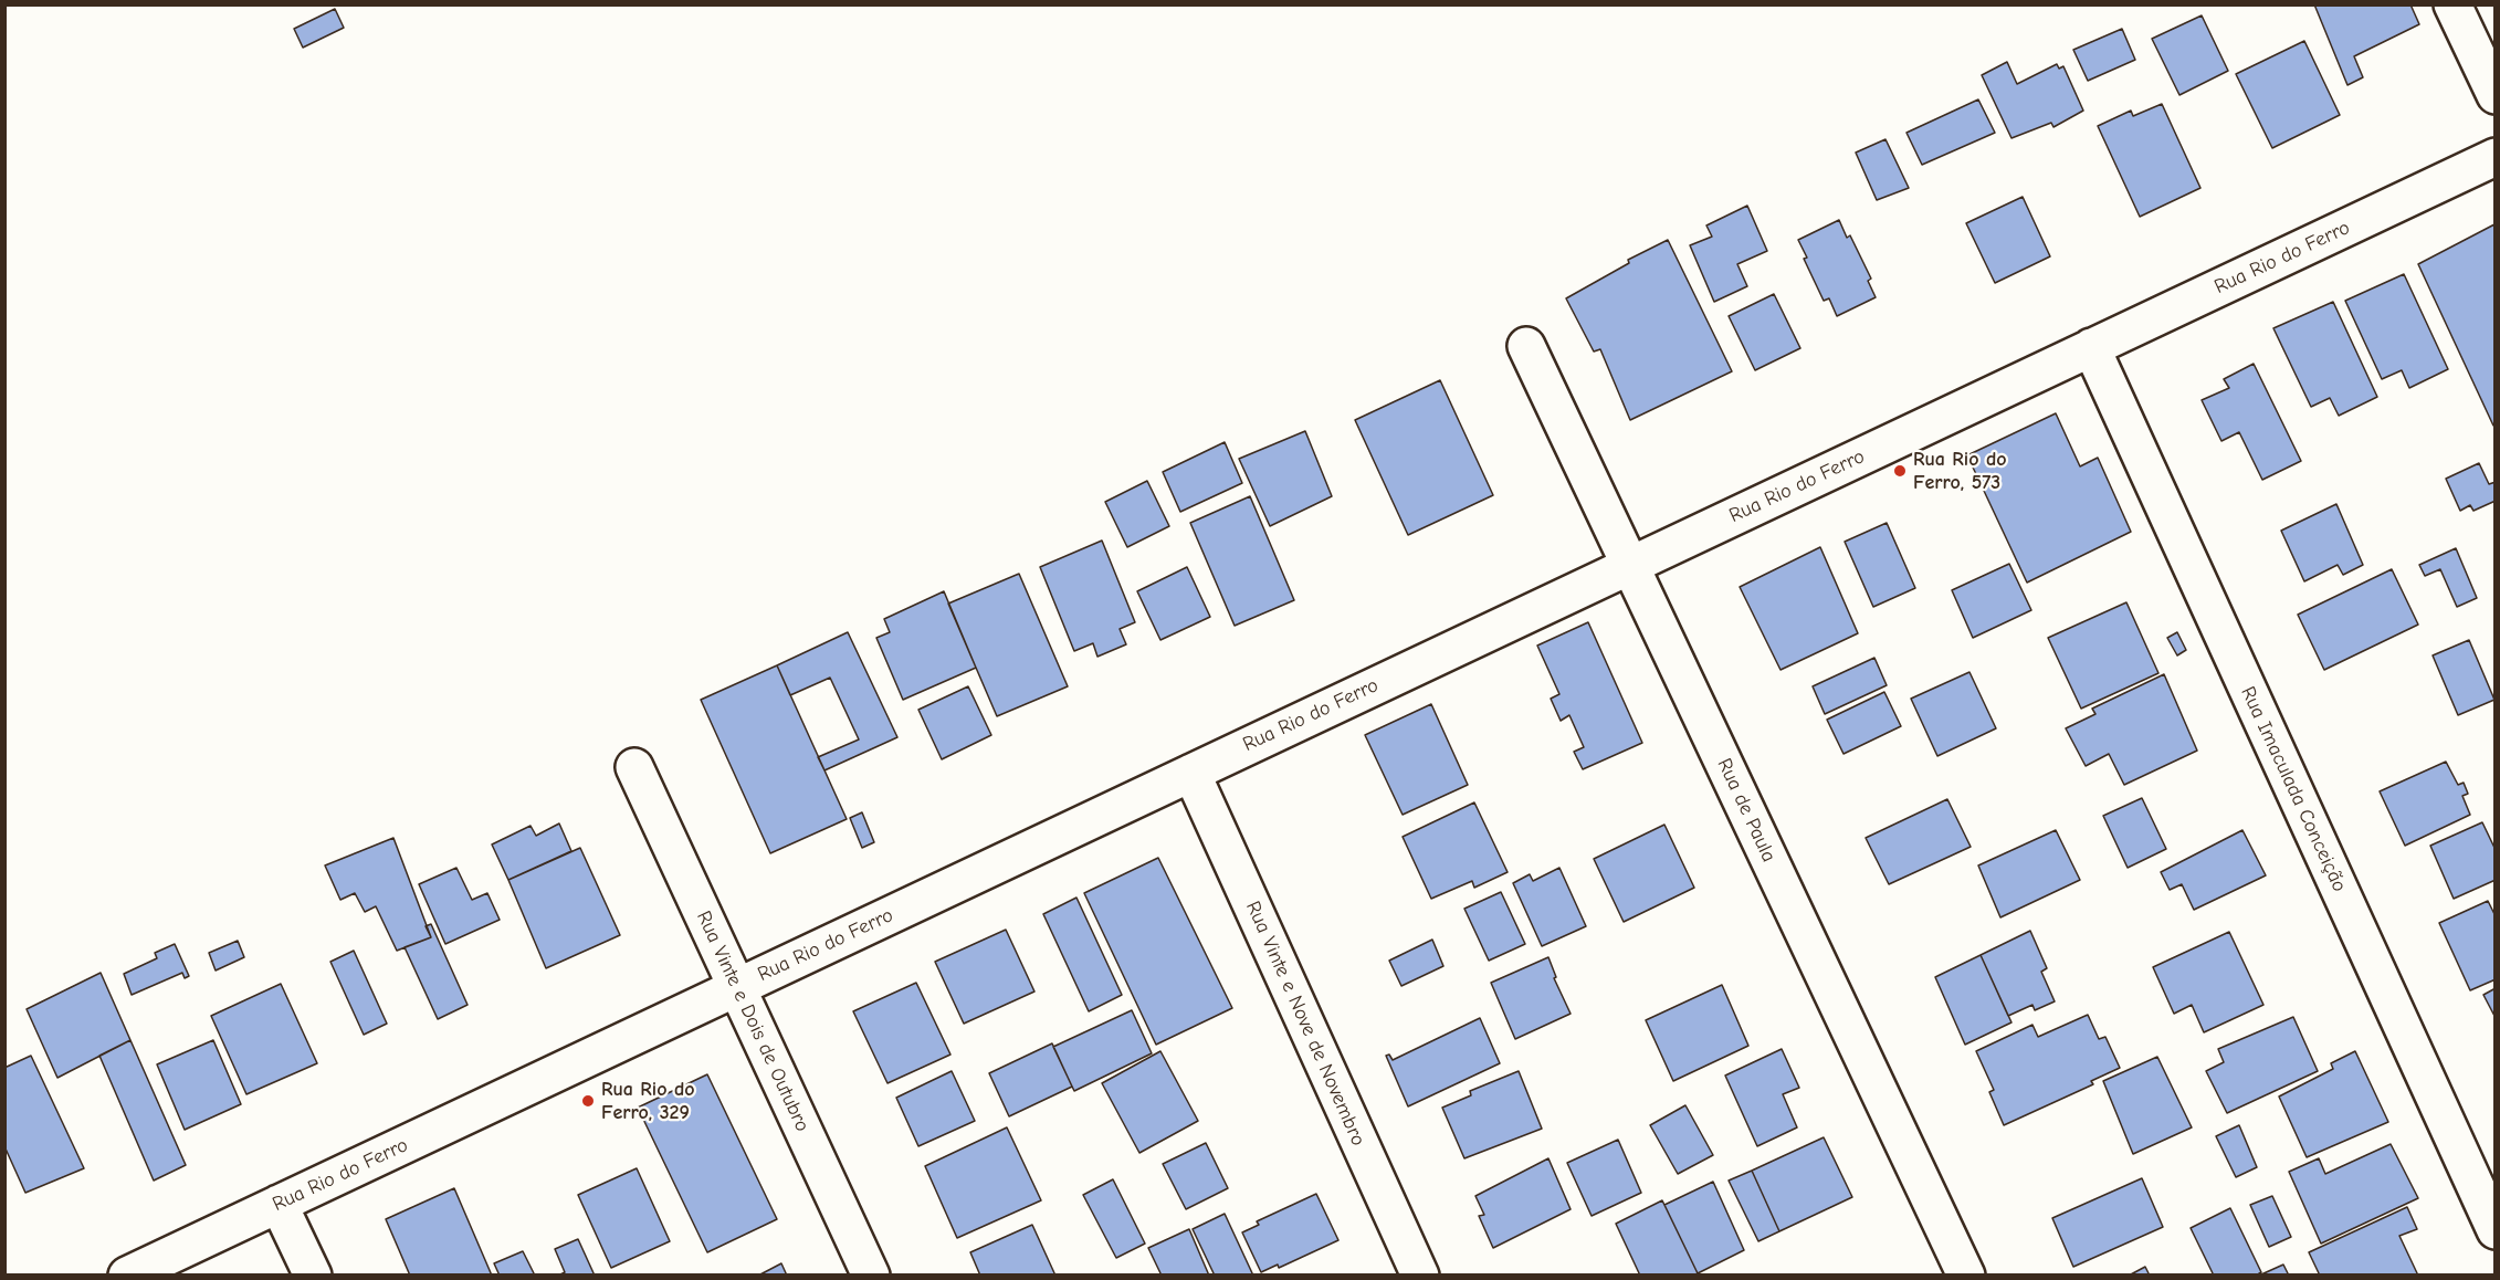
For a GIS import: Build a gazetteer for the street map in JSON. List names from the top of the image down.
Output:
{
  "streets": {
    "street": [
      "Rua Rio do Ferro",
      "Rua Imaculada Conceição",
      "Rua de Paula",
      "Rua Vinte e Dois de Outubro",
      "Rua Vinte e Nove de Novembro"
    ]
  },
  "crossings": [
    ["Rua Rio do Ferro", "Rua Imaculada Conceição"],
    ["Rua Rio do Ferro", "Rua de Paula"],
    ["Rua Rio do Ferro", "Rua Vinte e Dois de Outubro"],
    ["Rua Rio do Ferro", "Rua Vinte e Nove de Novembro"]
  ],
  "places": ["Rua Rio do Ferro, 573", "Rua Rio do Ferro, 329"]
}
